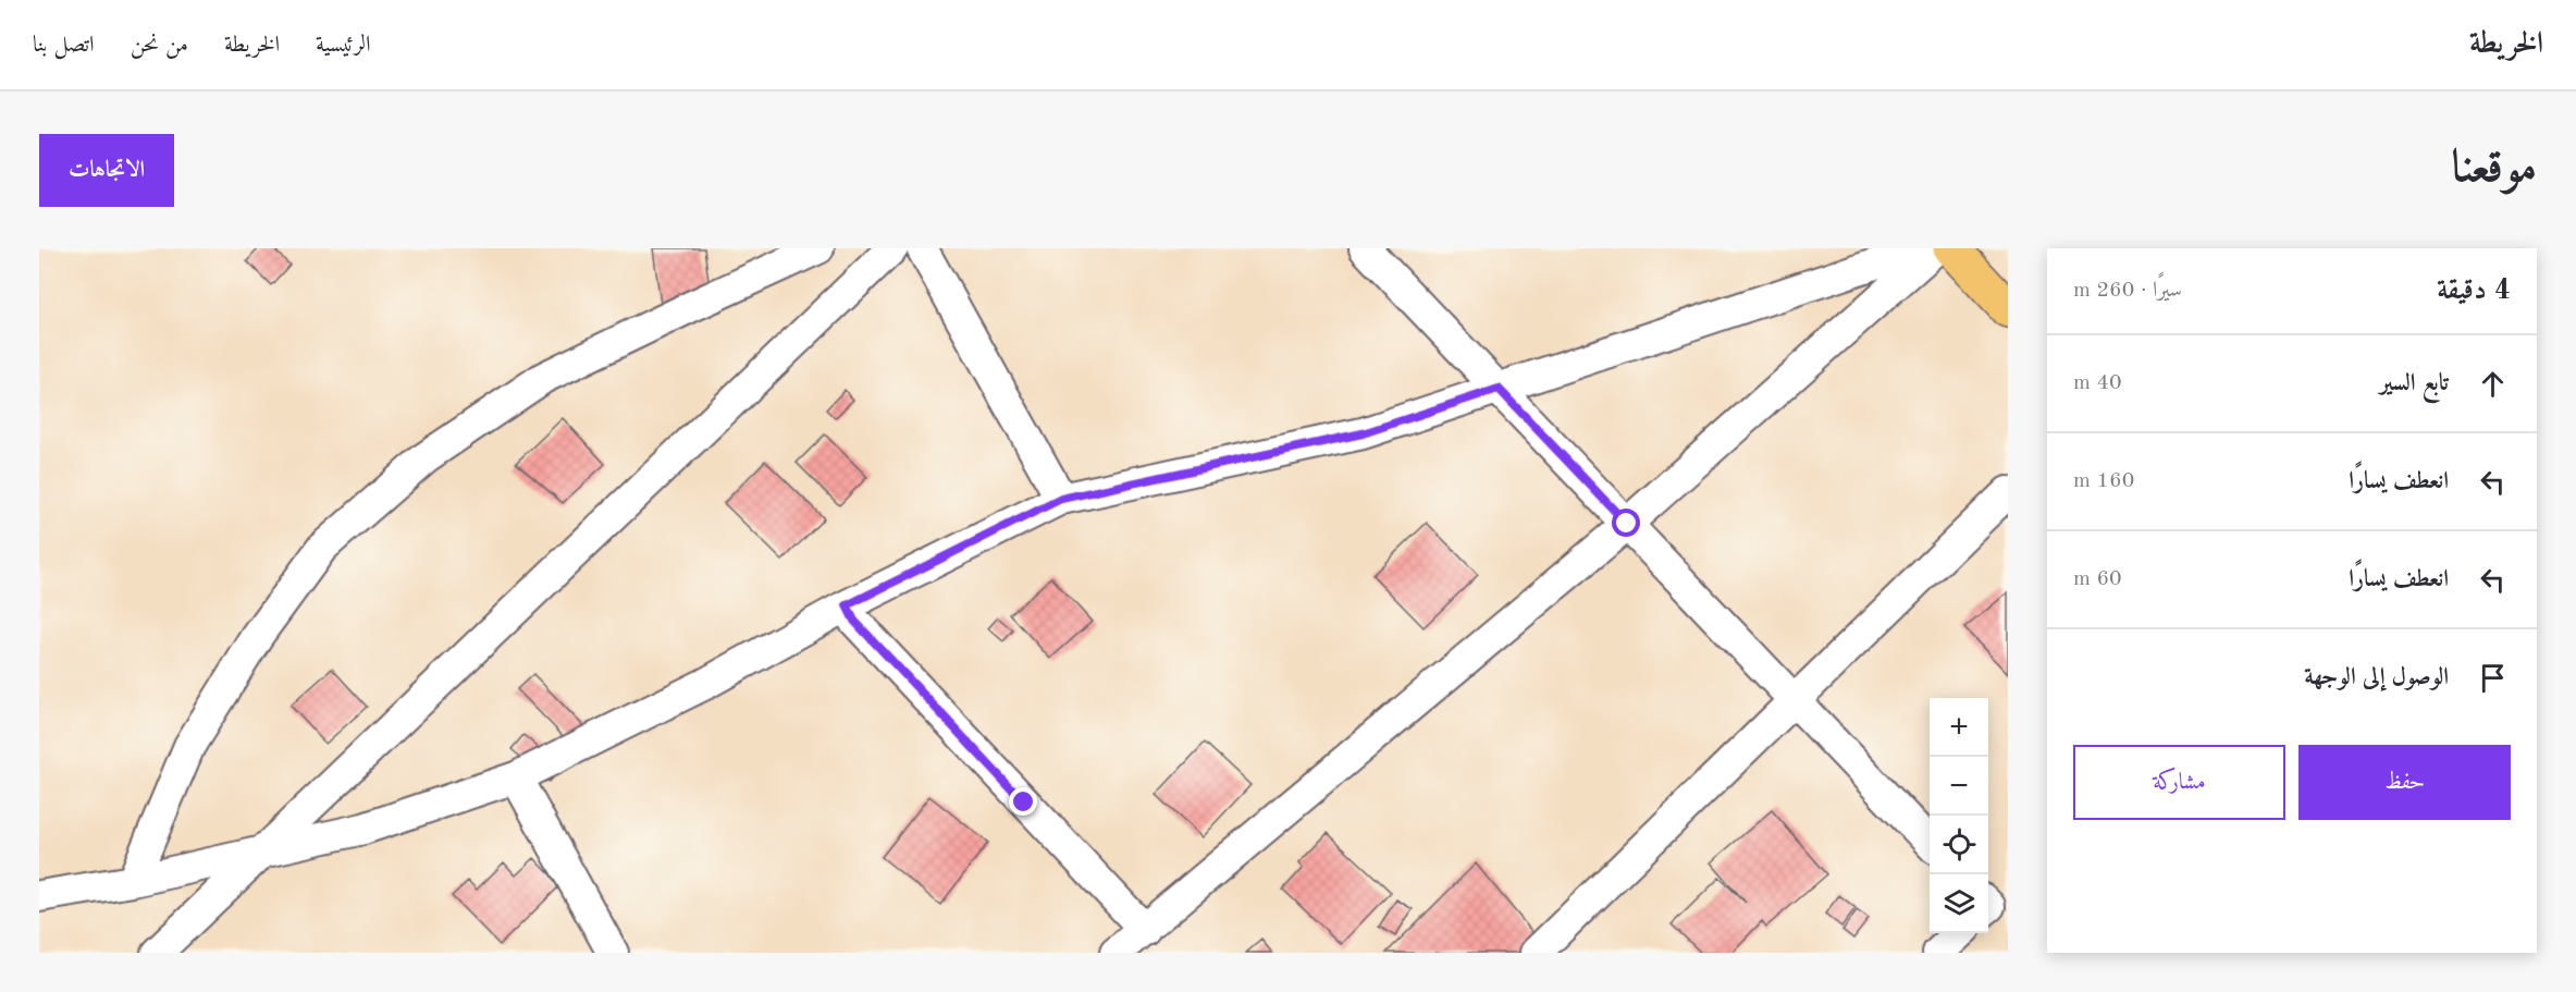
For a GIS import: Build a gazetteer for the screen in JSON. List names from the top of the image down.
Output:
{
  "page": {
    "header": "الخريطة",
    "nav": [
      "الرئيسية",
      "الخريطة",
      "من نحن",
      "اتصل بنا"
    ],
    "title": "موقعنا",
    "buttons": [
      "الاتجاهات",
      ["حفظ", "مشاركة"]
    ],
    "heading": ["4 دقيقة", "سيرًا · 260 m"],
    "list": [
      ["تابع السير", "40 m"],
      ["انعطف يسارًا", "160 m"],
      ["انعطف يسارًا", "60 m"],
      "الوصول إلى الوجهة"
    ],
    "map_buttons": ["+", "−"]
  }
}
